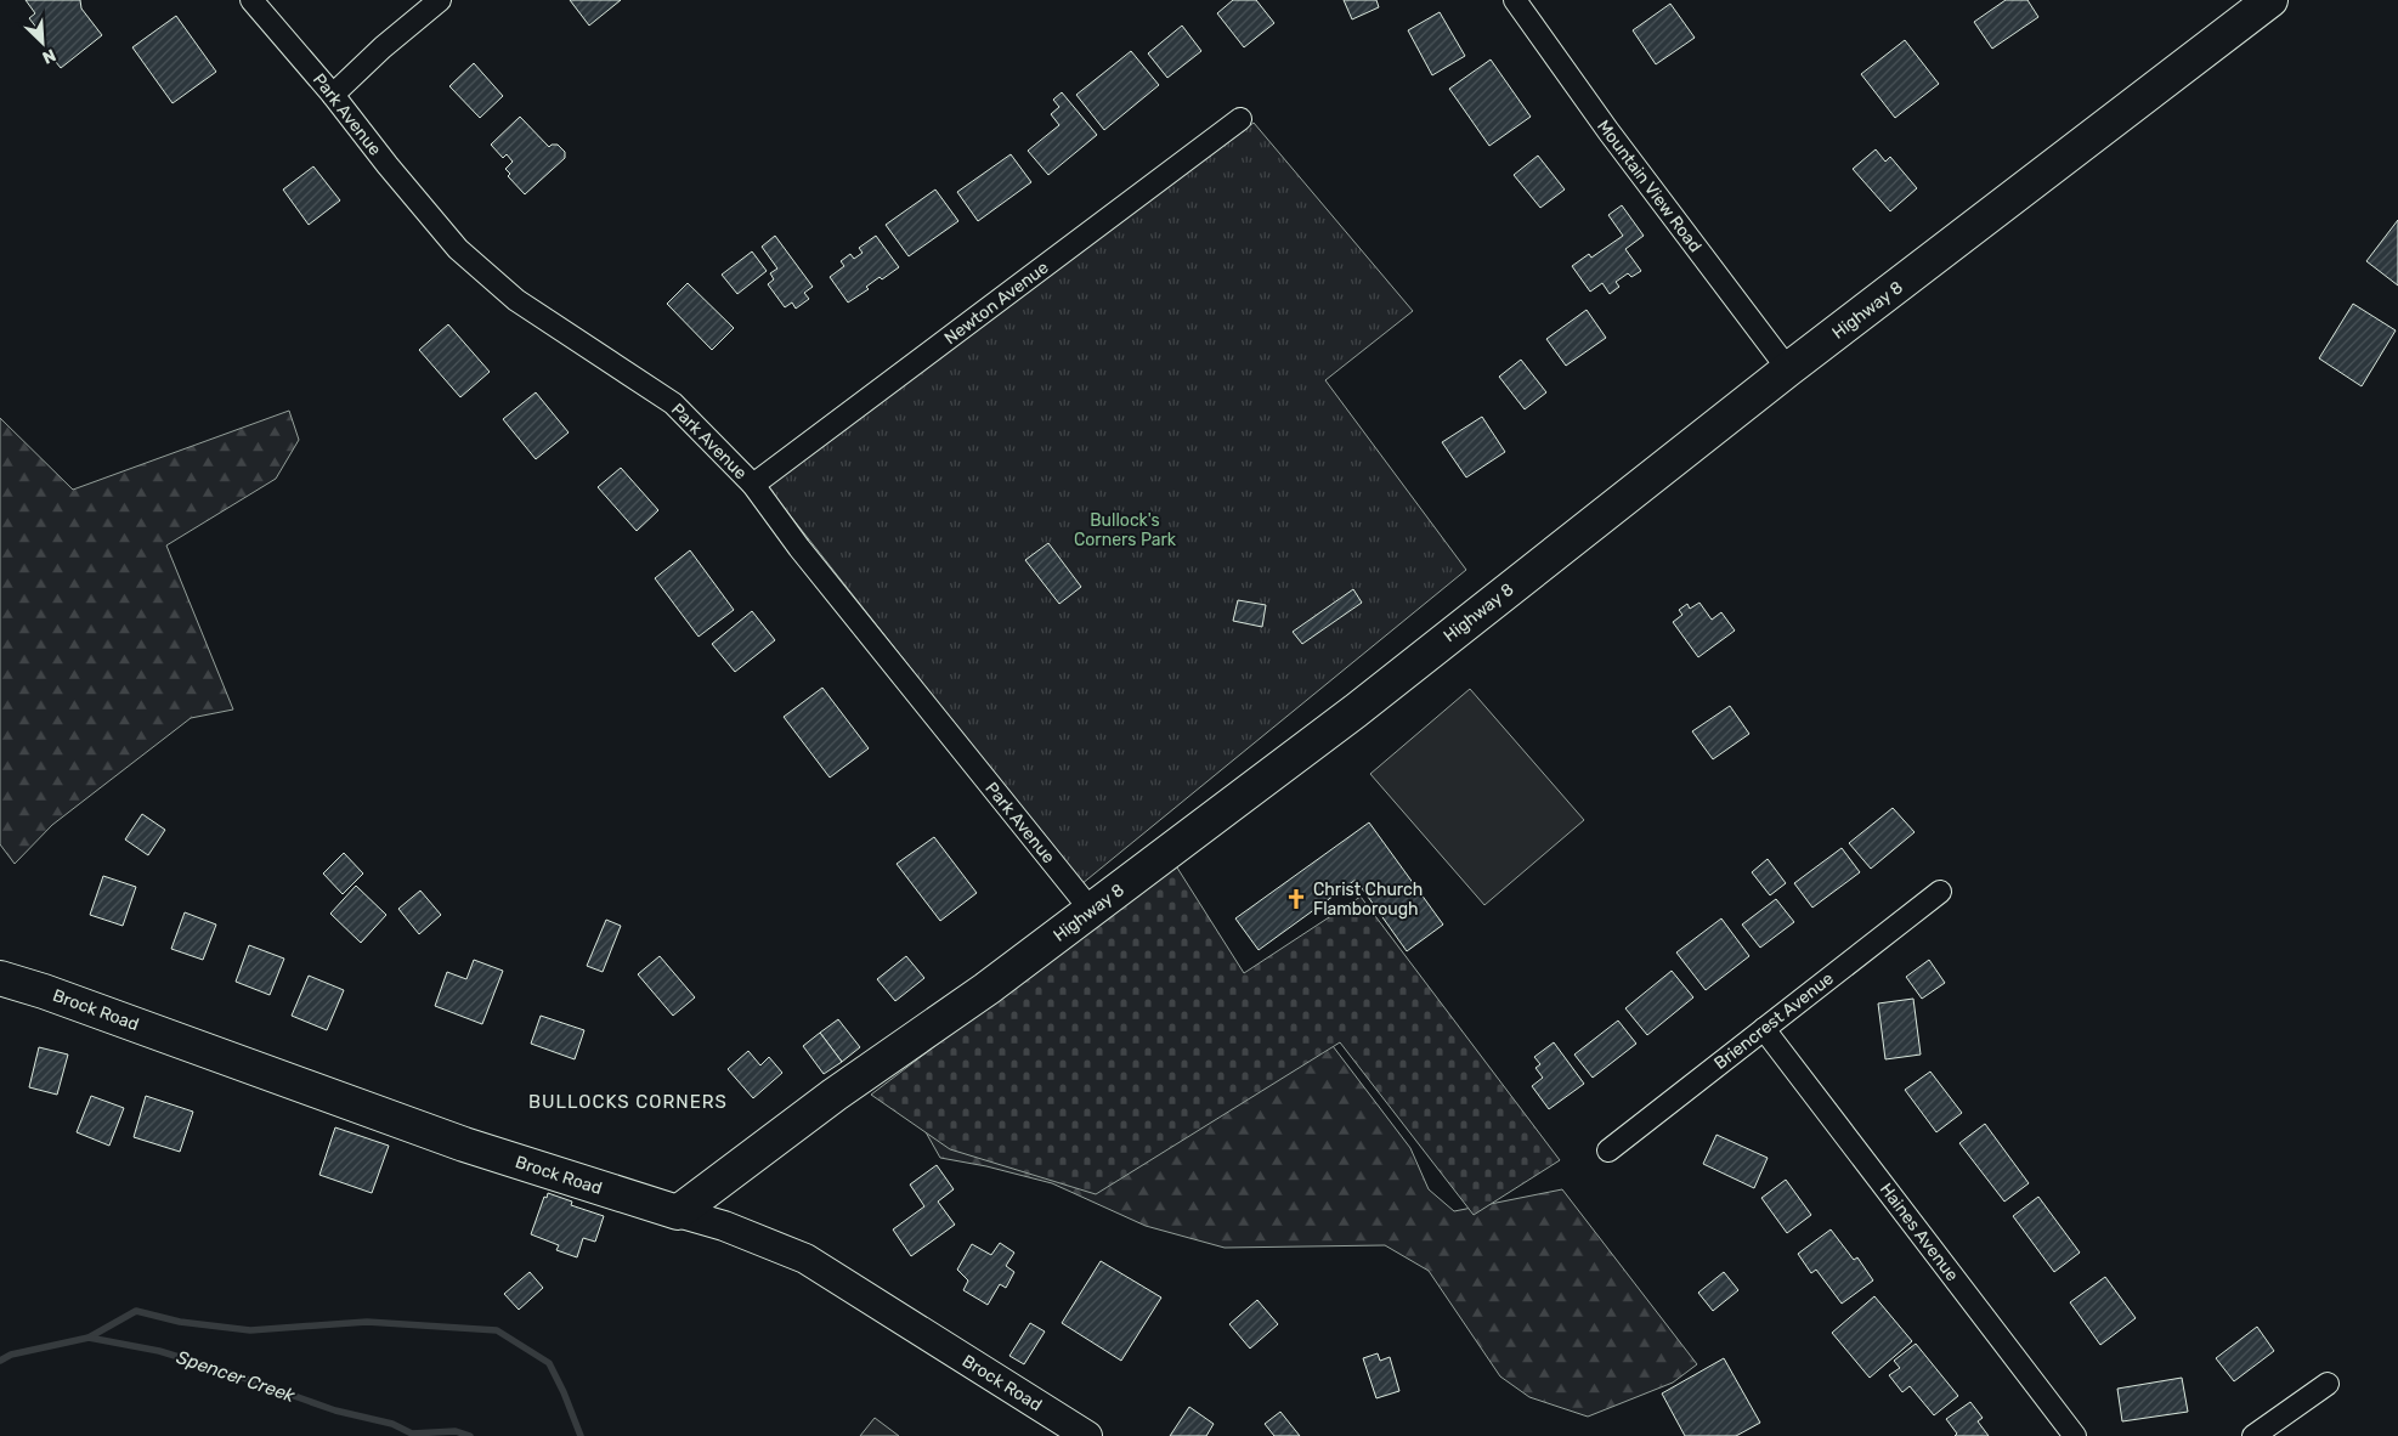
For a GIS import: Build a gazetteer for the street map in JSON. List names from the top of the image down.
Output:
{
  "streets": {
    "main road": ["Highway 8", "Brock Road"],
    "street": [
      "Park Avenue",
      "Mountain View Road",
      "Newton Avenue",
      "Briencrest Avenue",
      "Haines Avenue"
    ]
  },
  "crossings": [
    ["Park Avenue", "Newton Avenue"],
    ["Park Avenue", "Highway 8"],
    ["Mountain View Road", "Highway 8"],
    ["Highway 8", "Brock Road"],
    ["Briencrest Avenue", "Haines Avenue"]
  ],
  "districts": ["BULLOCKS CORNERS"],
  "water": ["Spencer Creek"],
  "parks": ["Bullock's Corners Park"],
  "places": {
    "church": ["Christ Church Flamborough"]
  },
  "north": "bottom right"
}
